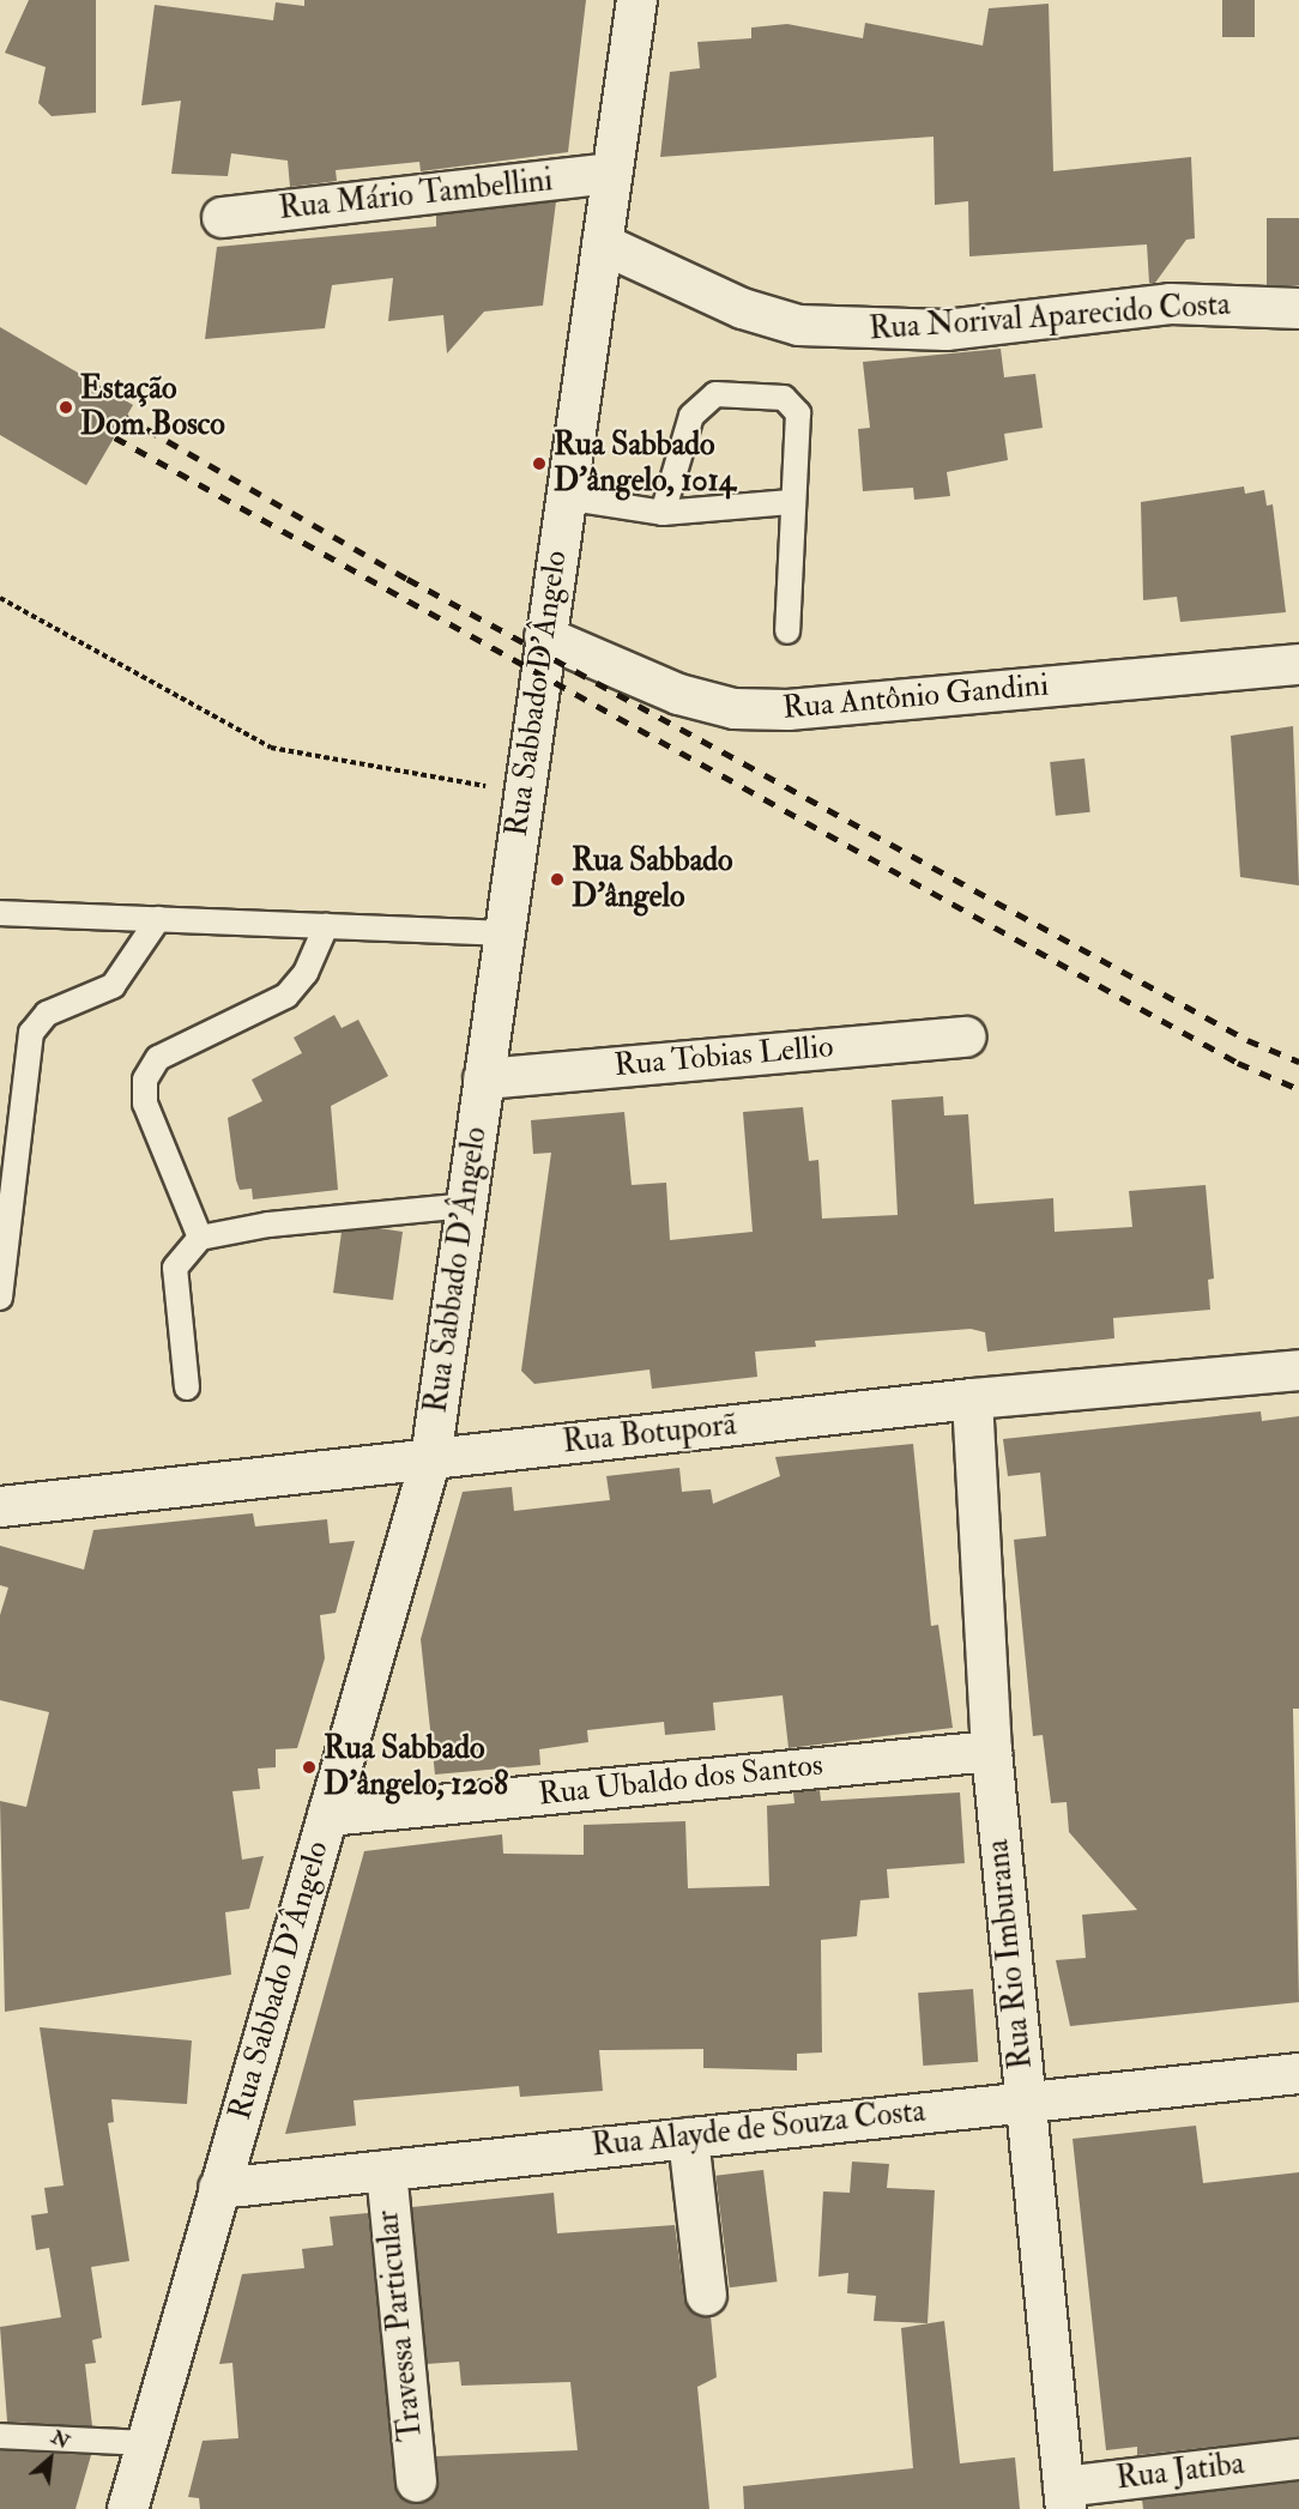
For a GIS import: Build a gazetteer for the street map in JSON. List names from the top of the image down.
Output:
{
  "streets": {
    "street": [
      "Rua Mário Tambellini",
      "Rua Norival Aparecido Costa",
      "Rua Sabbado D'Ângelo",
      "Rua Antônio Gandini",
      "Rua Tobias Lellio",
      "Rua Botuporã",
      "Rua Ubaldo dos Santos",
      "Rua Rio Imburana",
      "Rua Alayde de Souza Costa",
      "Travessa Particular",
      "Rua Jatiba"
    ]
  },
  "crossings": [
    ["Rua Mário Tambellini", "Rua Sabbado D'Ângelo"],
    ["Rua Norival Aparecido Costa", "Rua Sabbado D'Ângelo"],
    ["Rua Sabbado D'Ângelo", "Rua Antônio Gandini"],
    ["Rua Sabbado D'Ângelo", "Rua Tobias Lellio"],
    ["Rua Sabbado D'Ângelo", "Rua Botuporã"],
    ["Rua Sabbado D'Ângelo", "Rua Ubaldo dos Santos"],
    ["Rua Sabbado D'Ângelo", "Rua Alayde de Souza Costa"],
    ["Rua Botuporã", "Rua Rio Imburana"],
    ["Rua Ubaldo dos Santos", "Rua Rio Imburana"],
    ["Rua Rio Imburana", "Rua Alayde de Souza Costa"],
    ["Rua Rio Imburana", "Rua Jatiba"],
    ["Rua Alayde de Souza Costa", "Travessa Particular"]
  ],
  "places": [
    "Estação Dom Bosco",
    "Rua Sabbado D'ângelo, 1014",
    "Rua Sabbado D'ângelo",
    "Rua Sabbado D'ângelo, 1208"
  ],
  "north": "top right"
}
